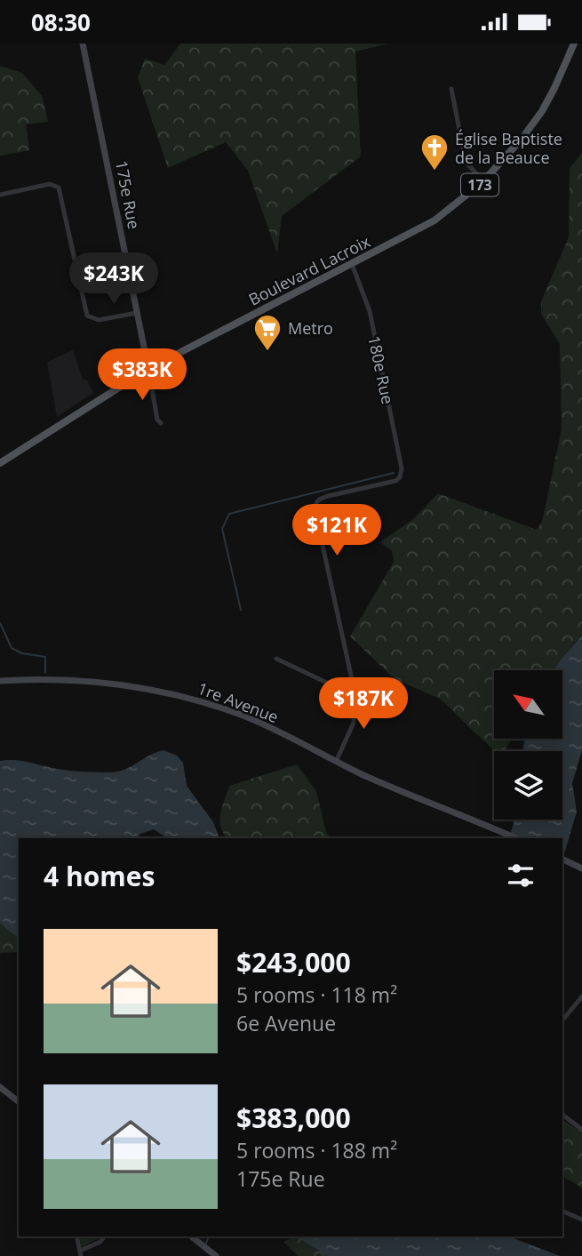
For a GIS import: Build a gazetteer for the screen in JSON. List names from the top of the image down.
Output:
{
  "streets": {
    "main road": [
      "173",
      "175e Rue",
      "Boulevard Lacroix",
      "1re Avenue"
    ],
    "street": ["180e Rue"]
  },
  "crossings": [
    ["175e Rue", "Boulevard Lacroix"],
    ["Boulevard Lacroix", "180e Rue"]
  ],
  "places": {
    "church": ["Église Baptiste de la Beauce"],
    "supermarket": ["Metro"]
  },
  "north": "top left",
  "page": {
    "status": "08:30",
    "price": [
      "$243K",
      "$383K",
      "$121K",
      "$187K"
    ],
    "heading": "4 homes",
    "list": [
      {
        "name": "$243,000",
        "note": "5 rooms · 118 m² · 6e Avenue"
      },
      {
        "name": "$383,000",
        "note": "5 rooms · 188 m² · 175e Rue"
      }
    ]
  }
}
